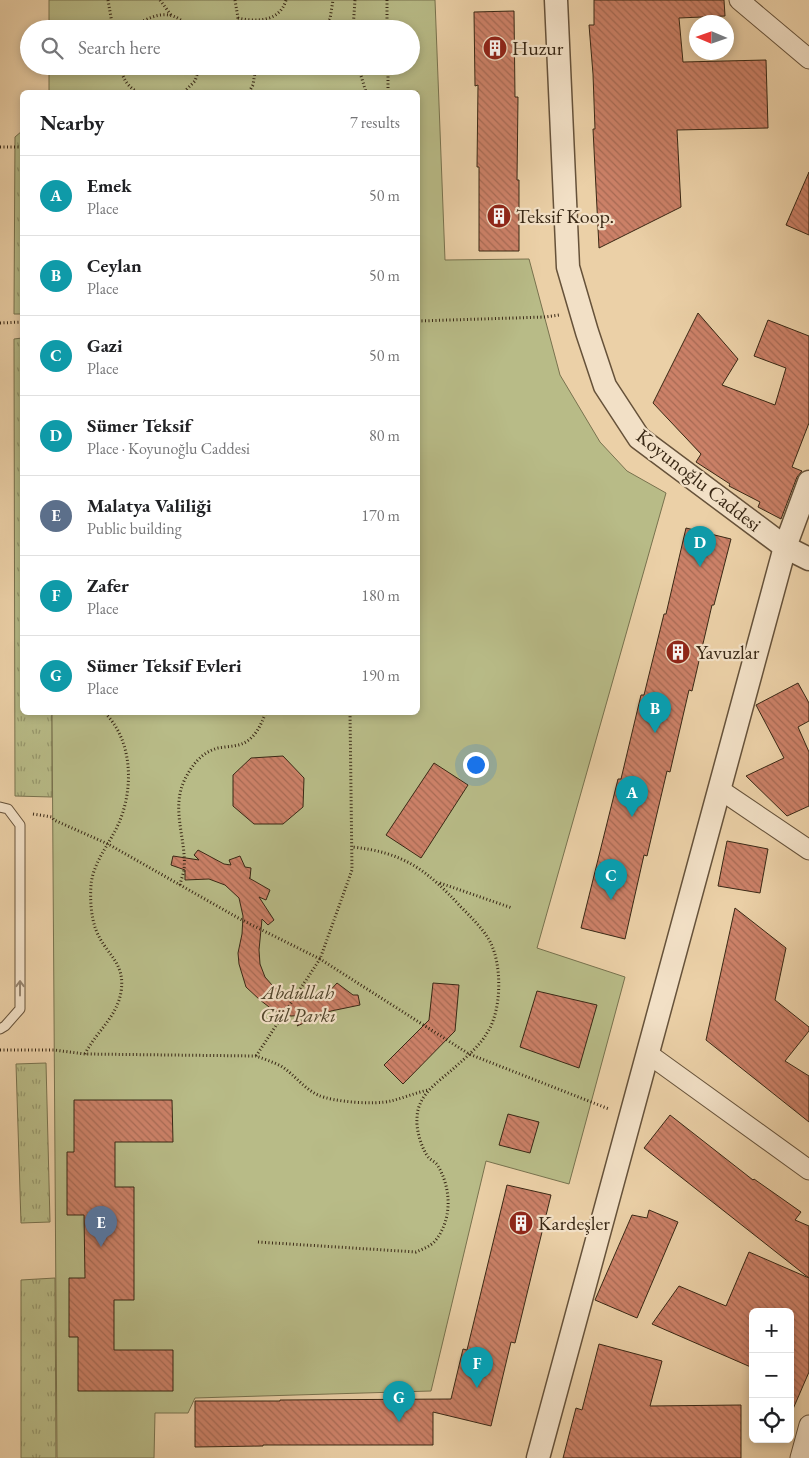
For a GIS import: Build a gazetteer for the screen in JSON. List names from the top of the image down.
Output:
{
  "streets": {
    "street": ["Koyunoğlu Caddesi"]
  },
  "parks": ["Abdullah Gül Parkı"],
  "places": {
    "building": [
      "Huzur",
      "Teksif Koop.",
      "Yavuzlar",
      "Kardeşler"
    ]
  },
  "north": "left",
  "page": {
    "search": "Search here",
    "heading": ["Nearby", "7 results"],
    "list": [
      {
        "mark": "A",
        "name": "Emek",
        "note": "Place",
        "value": "50 m"
      },
      {
        "mark": "B",
        "name": "Ceylan",
        "note": "Place",
        "value": "50 m"
      },
      {
        "mark": "C",
        "name": "Gazi",
        "note": "Place",
        "value": "50 m"
      },
      {
        "mark": "D",
        "name": "Sümer Teksif",
        "note": "Place · Koyunoğlu Caddesi",
        "value": "80 m"
      },
      {
        "mark": "E",
        "name": "Malatya Valiliği",
        "note": "Public building",
        "value": "170 m"
      },
      {
        "mark": "F",
        "name": "Zafer",
        "note": "Place",
        "value": "180 m"
      },
      {
        "mark": "G",
        "name": "Sümer Teksif Evleri",
        "note": "Place",
        "value": "190 m"
      }
    ],
    "pins": [
      "D",
      "B",
      "A",
      "C",
      "E",
      "F",
      "G"
    ],
    "map_buttons": ["+", "−"]
  }
}
